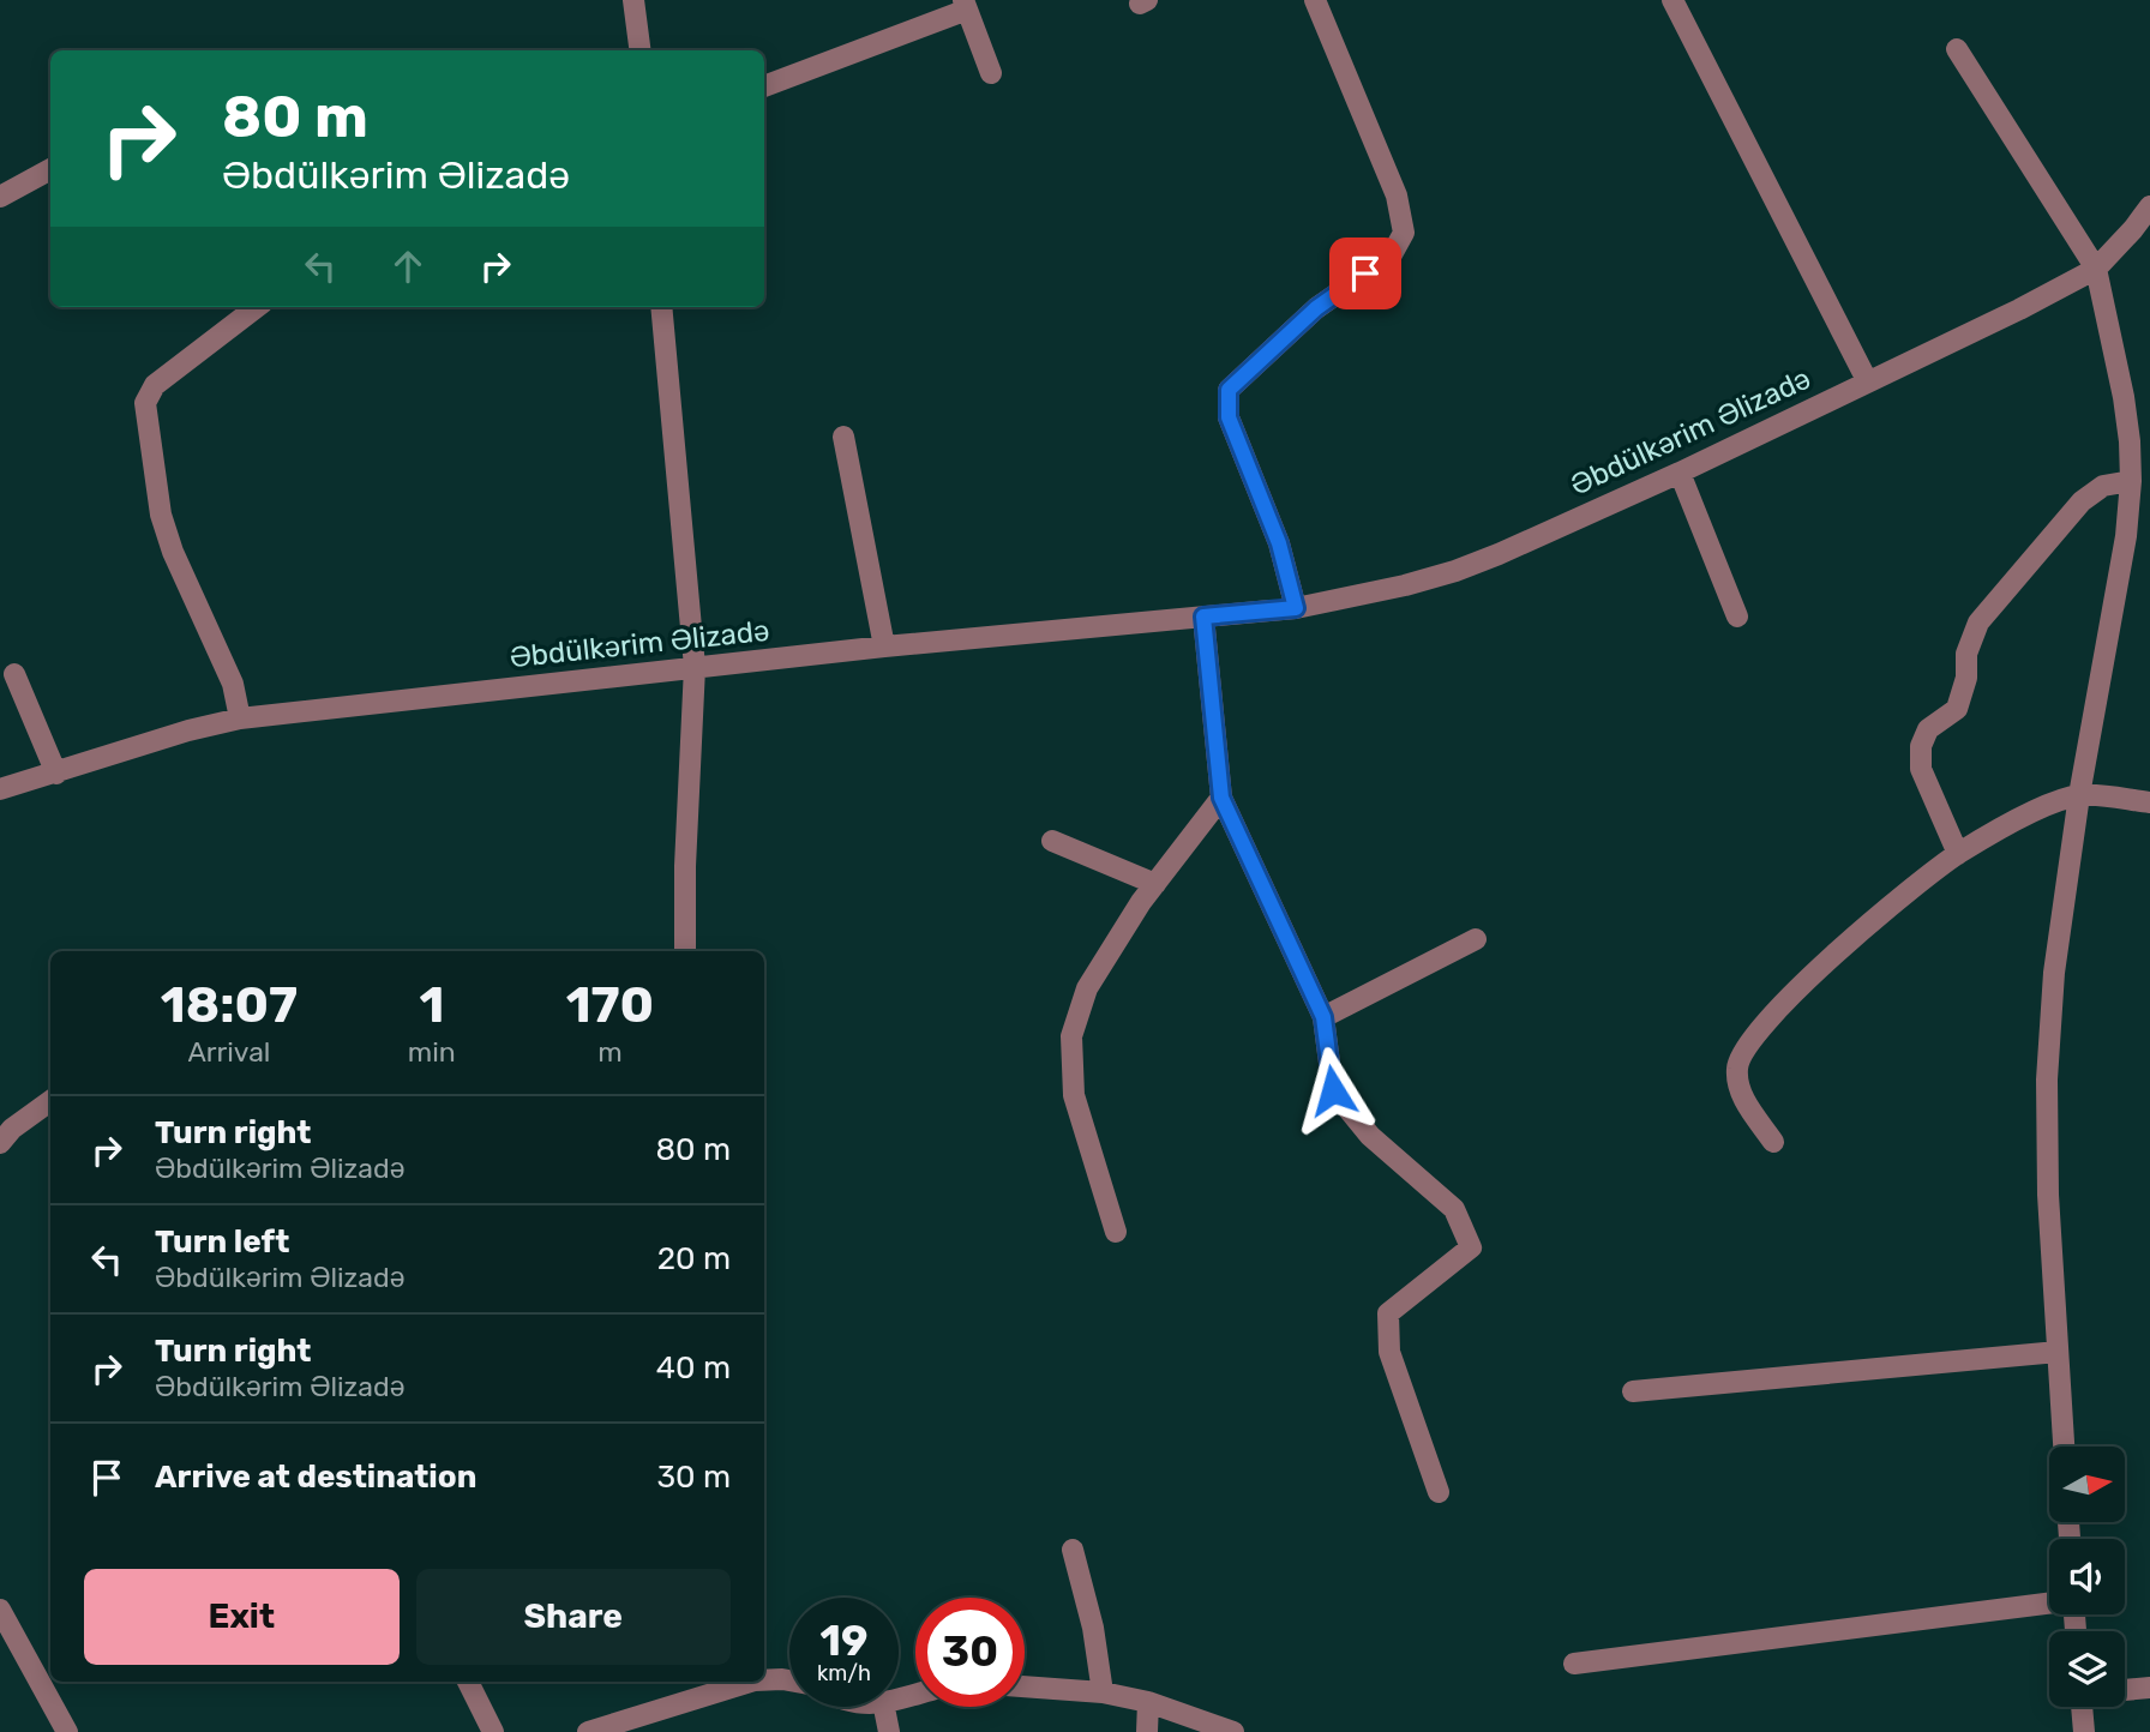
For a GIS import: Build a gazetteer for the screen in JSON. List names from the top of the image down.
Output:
{
  "streets": {
    "street": ["Əbdülkərim Əlizadə"]
  },
  "north": "right",
  "page": {
    "turn": ["80 m", "Əbdülkərim Əlizadə"],
    "eta": [
      "18:07",
      "Arrival",
      "1",
      "min",
      "170",
      "m"
    ],
    "list": [
      {
        "name": "Turn right",
        "note": "Əbdülkərim Əlizadə",
        "value": "80 m"
      },
      {
        "name": "Turn left",
        "note": "Əbdülkərim Əlizadə",
        "value": "20 m"
      },
      {
        "name": "Turn right",
        "note": "Əbdülkərim Əlizadə",
        "value": "40 m"
      },
      {
        "name": "Arrive at destination",
        "value": "30 m"
      }
    ],
    "buttons": ["Exit", "Share"],
    "speed": "19 km/h",
    "limit": "30"
  }
}
